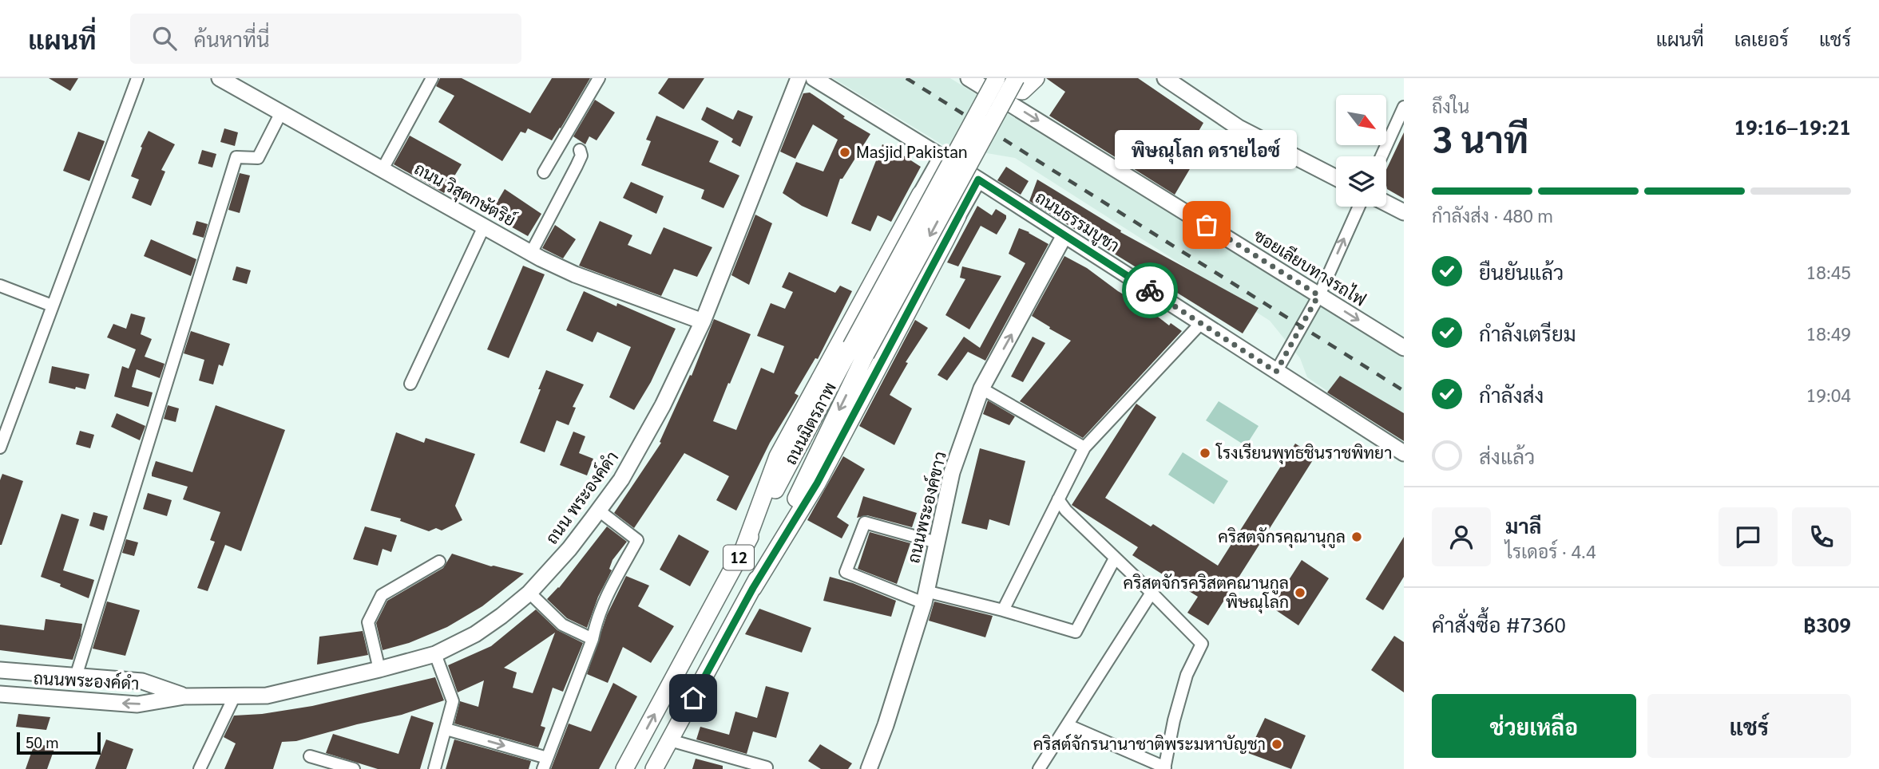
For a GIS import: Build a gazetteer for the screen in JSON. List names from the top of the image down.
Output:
{
  "streets": {
    "main road": ["ถนนมิตรภาพ", "12"],
    "street": [
      "ถนน วิสุตกษัตริย์",
      "ถนนธรรมบูชา",
      "ซอยเลียบทางรถไฟ",
      "ถนน พระองค์ดำ",
      "ถนนพระองค์ขาว",
      "ถนนพระองค์ดำ"
    ]
  },
  "crossings": [
    ["ถนน วิสุตกษัตริย์", "ถนน พระองค์ดำ"],
    ["ถนนธรรมบูชา", "ถนนพระองค์ขาว"],
    ["ถนน พระองค์ดำ", "ถนนพระองค์ดำ"]
  ],
  "places": [
    "Masjid Pakistan",
    "พิษณุโลก ดรายไอซ์",
    "โรงเรียนพุทธชินราชพิทยา",
    "คริสตจักรคุณานุกูล",
    "คริสตจักรคริสตคุณานุกูล พิษณุโลก",
    "คริสต์จักรนานาชาติพระมหาบัญชา"
  ],
  "scale_bar": "50 m",
  "north": "bottom right",
  "page": {
    "header": "แผนที่",
    "search": "ค้นหาที่นี่",
    "nav": ["แผนที่", "เลเยอร์", "แชร์"],
    "heading": ["3 นาที", "ถึงใน", "19:16–19:21"],
    "panel": [
      "มาลี",
      "ไรเดอร์ · 4.4",
      "คำสั่งซื้อ #7360",
      "฿309"
    ],
    "bubble": "พิษณุโลก ดรายไอซ์",
    "bar": "กำลังส่ง · 480 m",
    "list": [
      ["ยืนยันแล้ว", "18:45"],
      ["กำลังเตรียม", "18:49"],
      ["กำลังส่ง", "19:04"],
      "ส่งแล้ว"
    ],
    "buttons": ["ช่วยเหลือ", "แชร์"],
    "scale": "50 m"
  }
}
